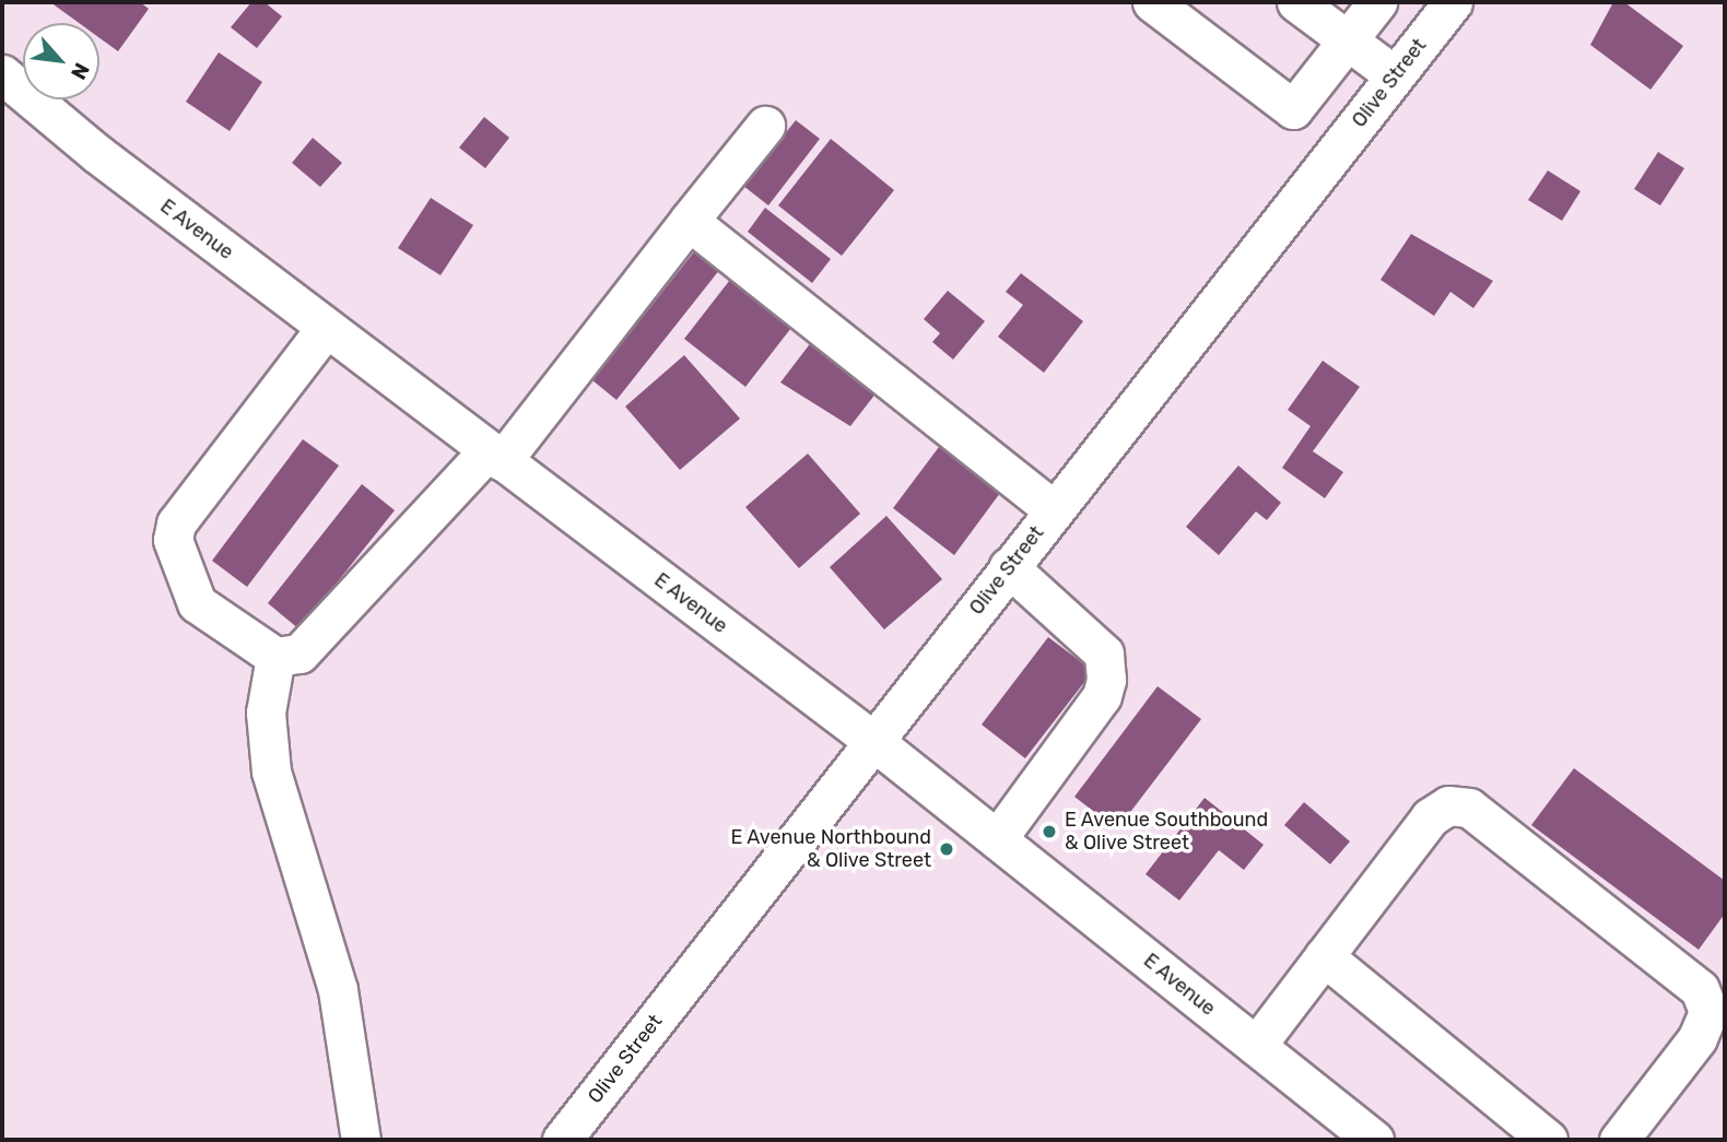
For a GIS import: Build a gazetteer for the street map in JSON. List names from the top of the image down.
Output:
{
  "streets": {
    "street": ["Olive Street", "E Avenue"]
  },
  "crossings": [
    ["Olive Street", "E Avenue"]
  ],
  "places": ["E Avenue Southbound & Olive Street", "E Avenue Northbound & Olive Street"],
  "north": "bottom right"
}
